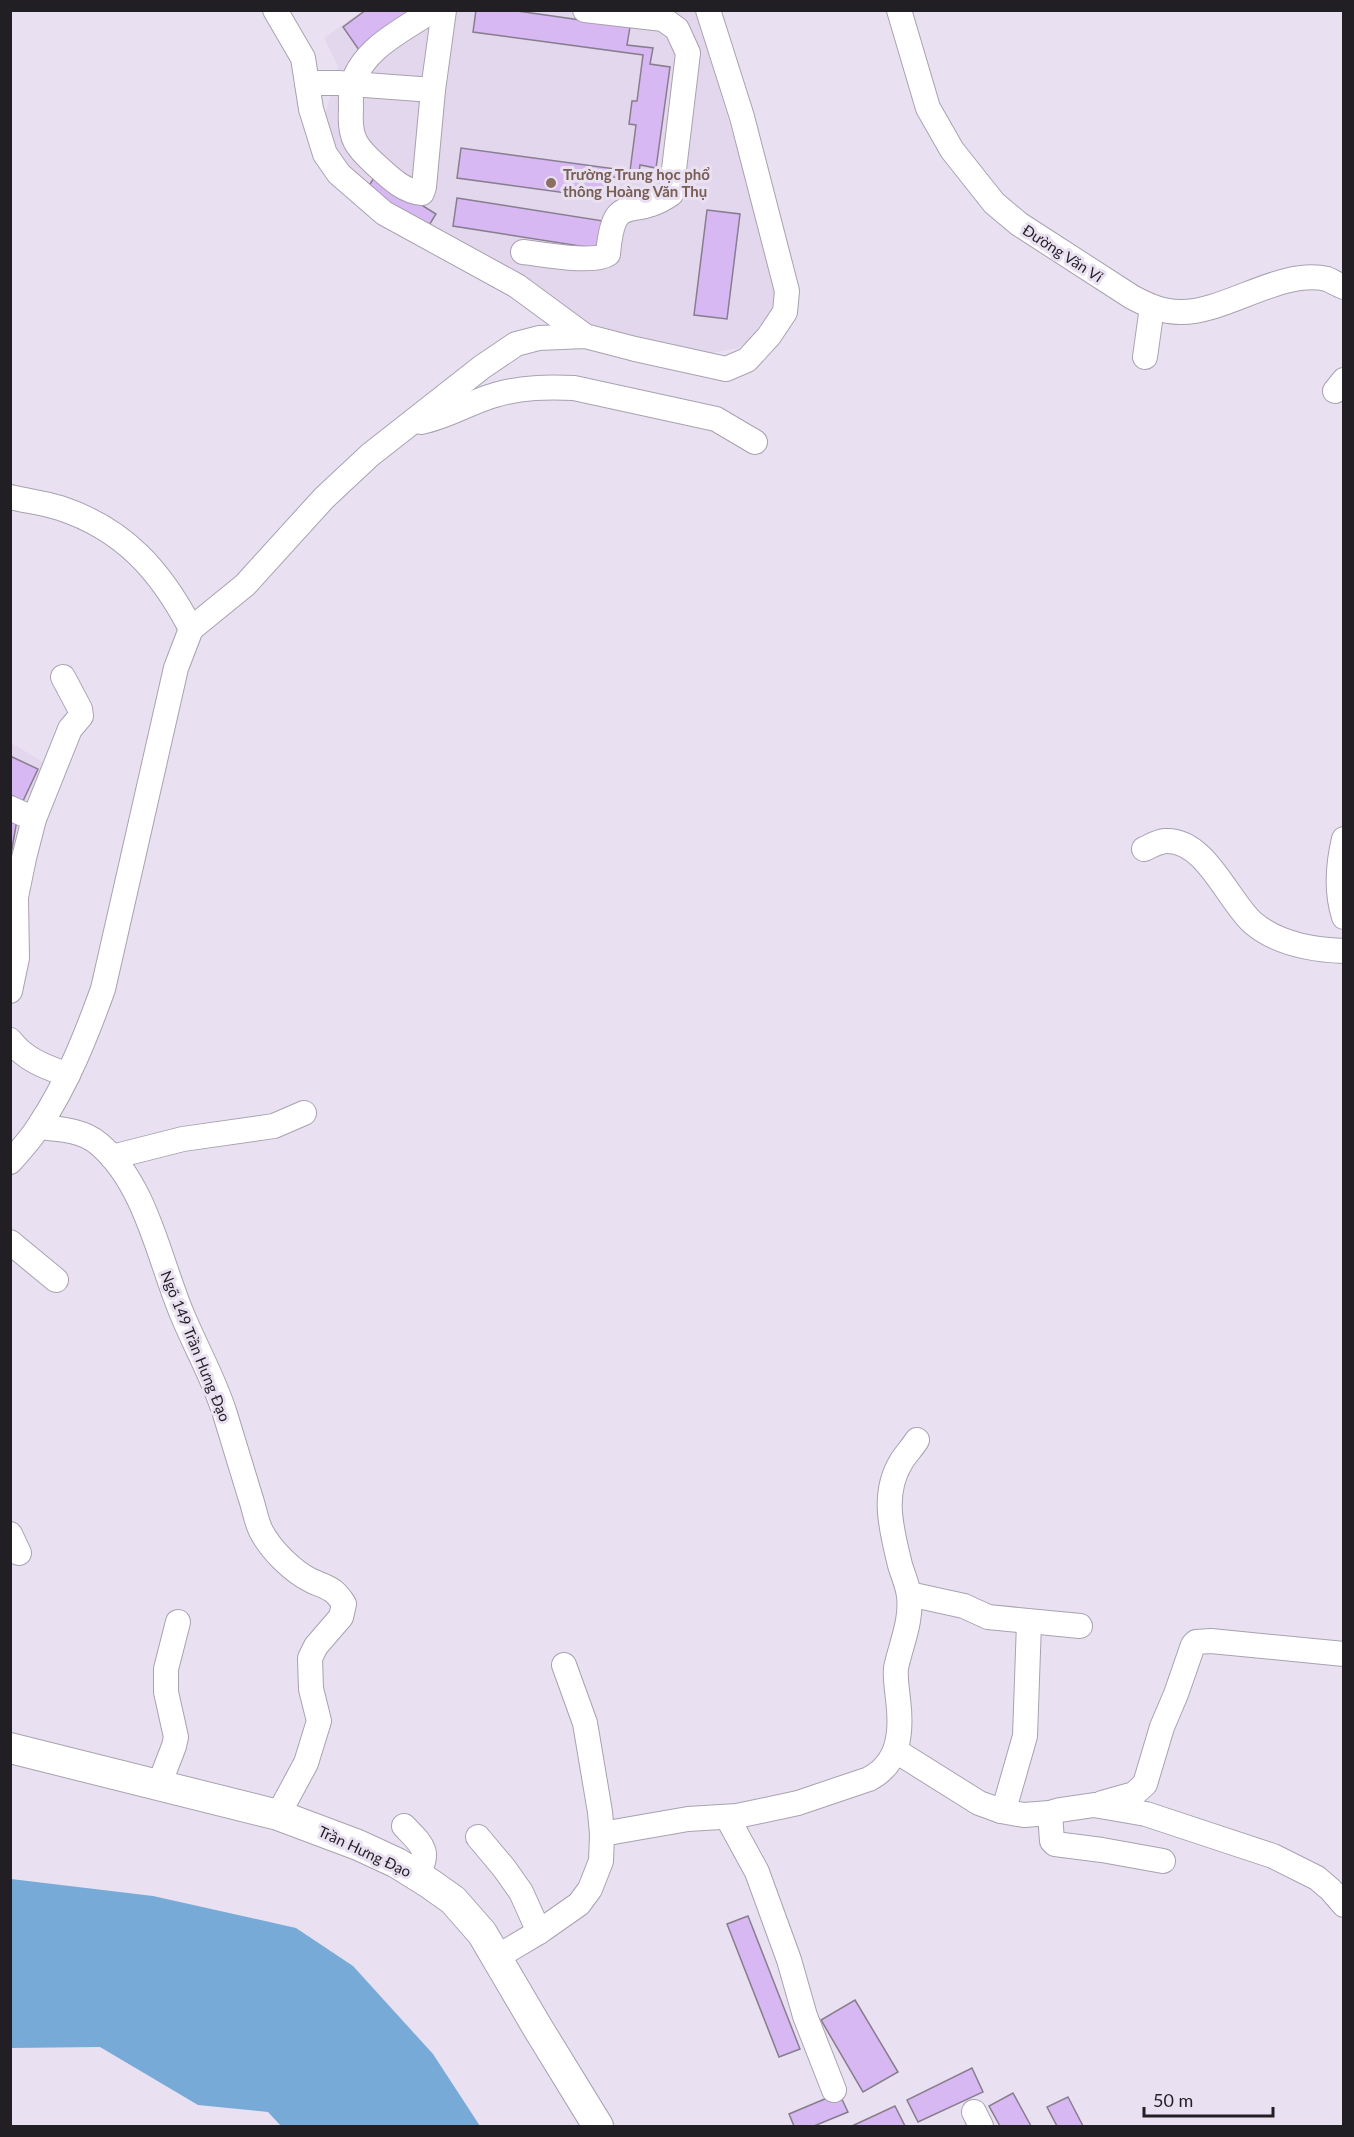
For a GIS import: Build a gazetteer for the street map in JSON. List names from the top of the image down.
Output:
{
  "streets": {
    "main road": ["Trần Hưng Đạo"],
    "street": ["Đường Văn Vỉ", "Ngõ 149 Trần Hưng Đạo"]
  },
  "crossings": [
    ["Ngõ 149 Trần Hưng Đạo", "Trần Hưng Đạo"]
  ],
  "places": ["Trường Trung học phổ thông Hoàng Văn Thụ"],
  "scale_bar": "50 m"
}
